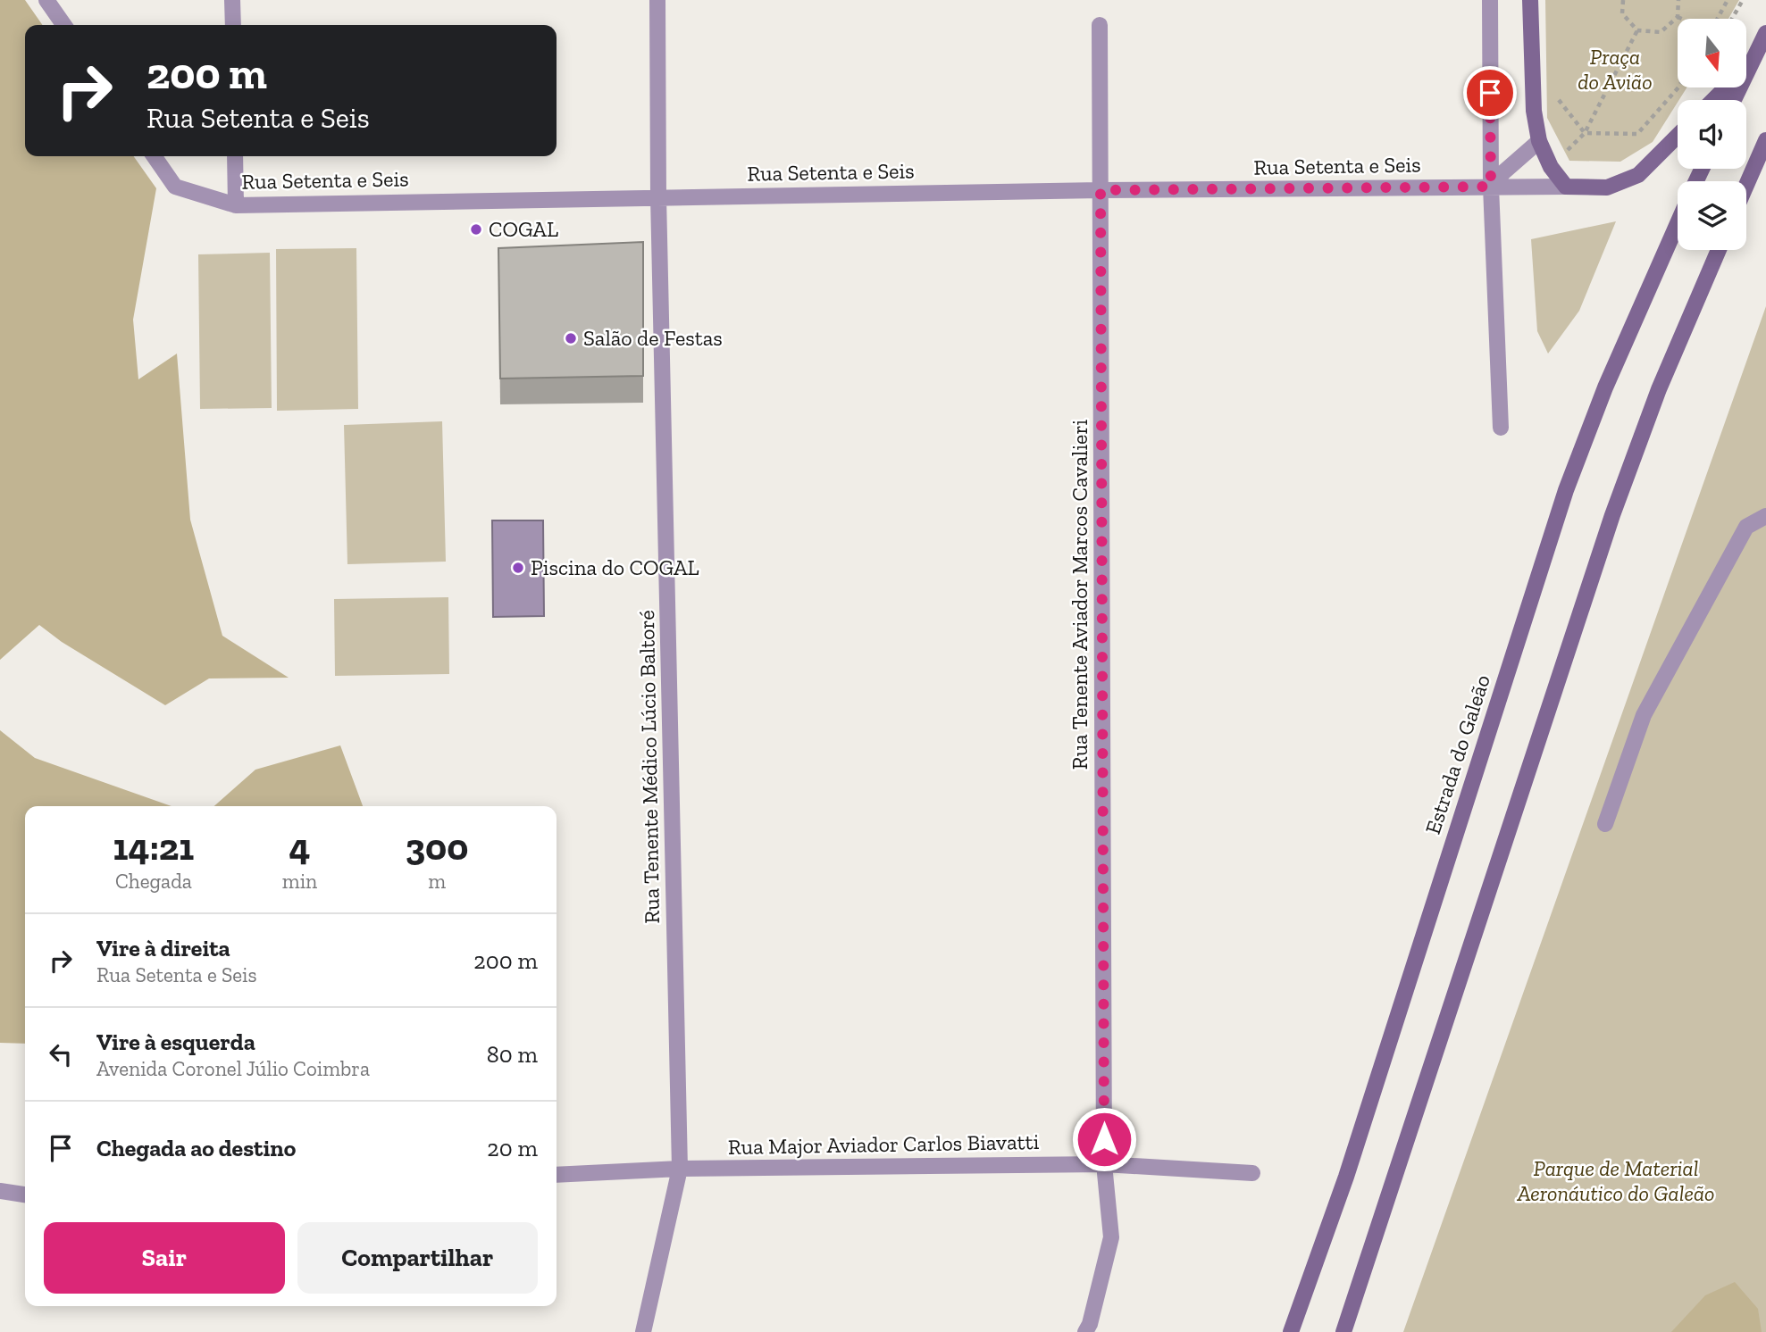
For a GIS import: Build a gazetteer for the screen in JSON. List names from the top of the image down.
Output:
{
  "streets": {
    "main road": ["Estrada do Galeão"],
    "street": [
      "Rua Setenta e Seis",
      "Rua Tenente Aviador Marcos Cavalieri",
      "Rua Tenente Médico Lúcio Baltoré",
      "Rua Major Aviador Carlos Biavatti"
    ]
  },
  "crossings": [
    ["Rua Setenta e Seis", "Rua Tenente Aviador Marcos Cavalieri"],
    ["Rua Setenta e Seis", "Rua Tenente Médico Lúcio Baltoré"],
    ["Rua Tenente Aviador Marcos Cavalieri", "Rua Major Aviador Carlos Biavatti"],
    ["Rua Tenente Médico Lúcio Baltoré", "Rua Major Aviador Carlos Biavatti"]
  ],
  "parks": ["Praça do Avião", "Parque de Material Aeronáutico do Galeão"],
  "places": ["COGAL", "Salão de Festas", "Piscina do COGAL"],
  "north": "bottom",
  "page": {
    "turn": ["200 m", "Rua Setenta e Seis"],
    "eta": [
      "14:21",
      "Chegada",
      "4",
      "min",
      "300",
      "m"
    ],
    "list": [
      {
        "name": "Vire à direita",
        "note": "Rua Setenta e Seis",
        "value": "200 m"
      },
      {
        "name": "Vire à esquerda",
        "note": "Avenida Coronel Júlio Coimbra",
        "value": "80 m"
      },
      {
        "name": "Chegada ao destino",
        "value": "20 m"
      }
    ],
    "buttons": ["Sair", "Compartilhar"]
  }
}
